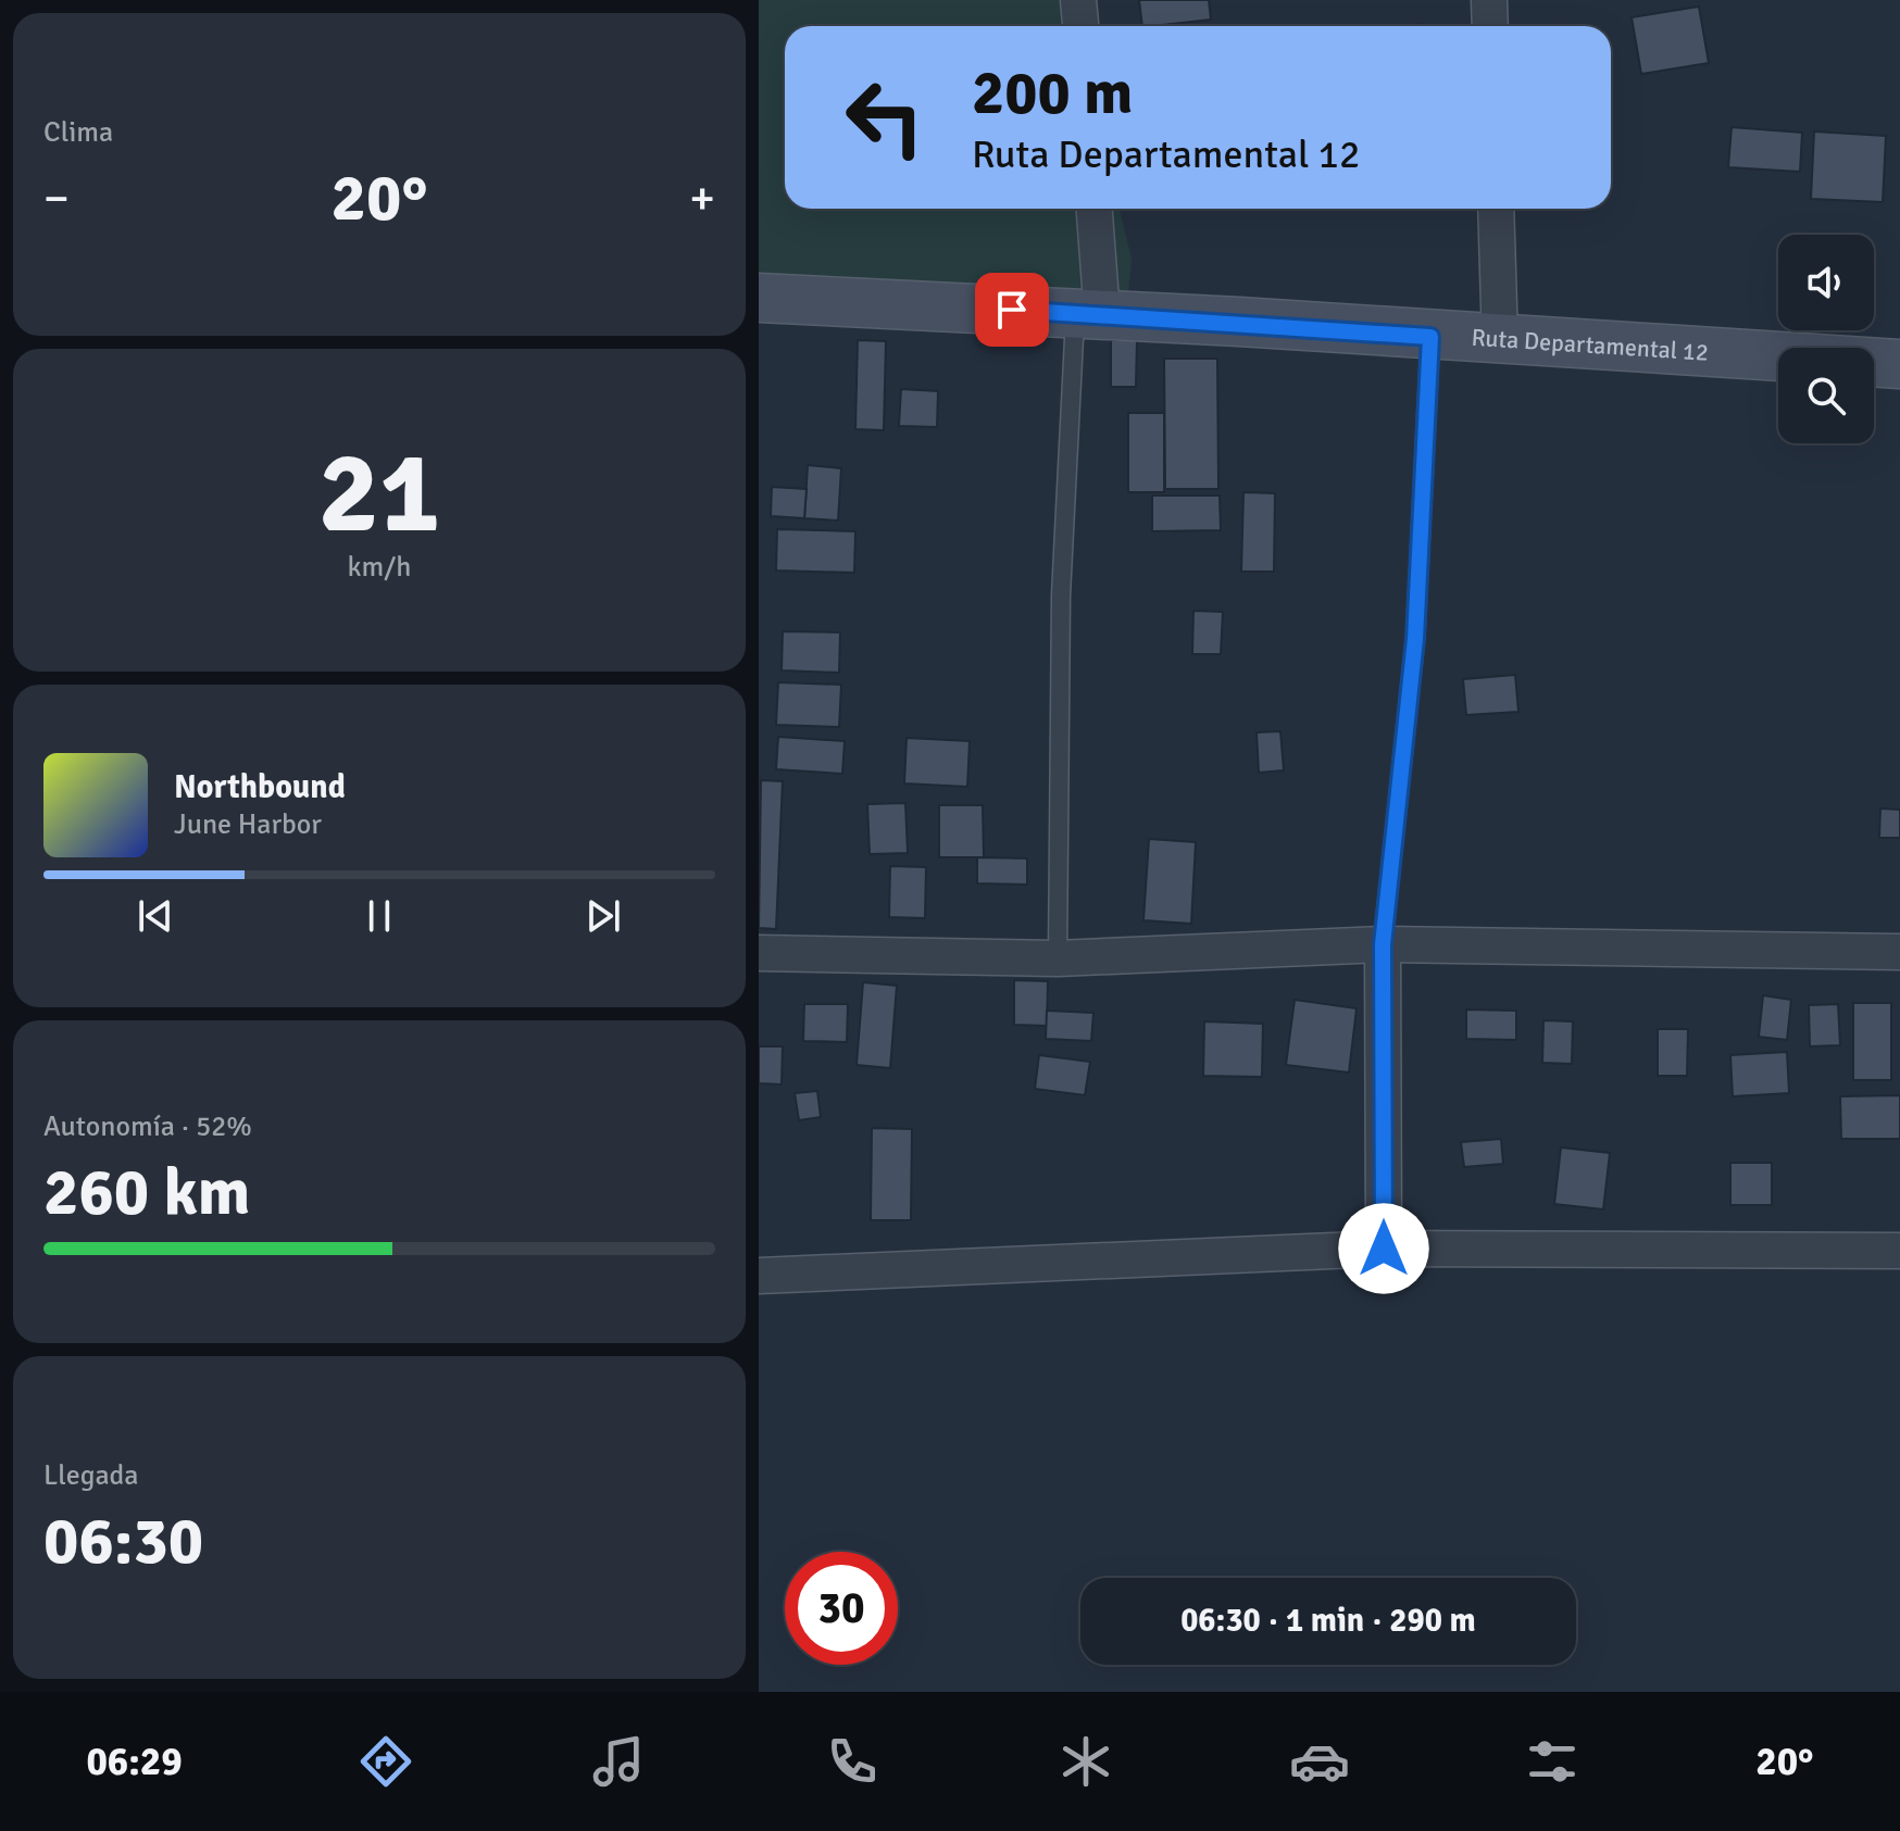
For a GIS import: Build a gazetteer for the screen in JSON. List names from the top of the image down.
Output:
{
  "streets": {
    "main road": ["Ruta Departamental 12"]
  },
  "page": {
    "tile": [
      "Clima",
      ["21", "km/h"],
      ["Autonomía · 52%", "260 km"],
      ["Llegada", "06:30"]
    ],
    "turn": ["200 m", "Ruta Departamental 12"],
    "heat": ["−", "20°", "+"],
    "song": ["Northbound", "June Harbor"],
    "limit": "30",
    "trip": "06:30 · 1 min · 290 m",
    "tabs": ["06:29", "20°"]
  }
}
